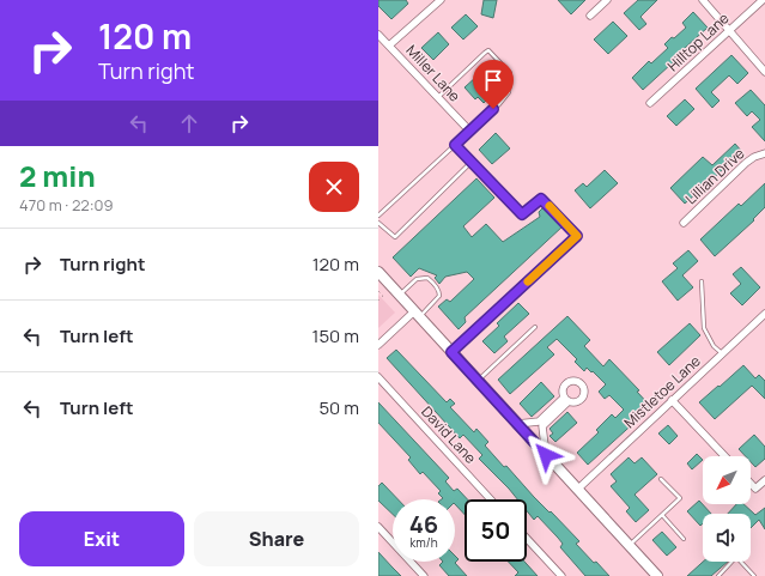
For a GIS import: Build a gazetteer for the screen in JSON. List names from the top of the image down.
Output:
{
  "streets": {
    "street": [
      "Hilltop Lane",
      "Miller Lane",
      "Lillian Drive",
      "Mistletoe Lane",
      "David Lane"
    ]
  },
  "north": "bottom left",
  "page": {
    "turn": ["120 m", "Turn right"],
    "heading": ["2 min", "470 m · 22:09"],
    "list": [
      {
        "name": "Turn right",
        "value": "120 m"
      },
      {
        "name": "Turn left",
        "value": "150 m"
      },
      {
        "name": "Turn left",
        "value": "50 m"
      }
    ],
    "speed": "46 km/h",
    "limit": "50",
    "buttons": ["Exit", "Share"]
  }
}
